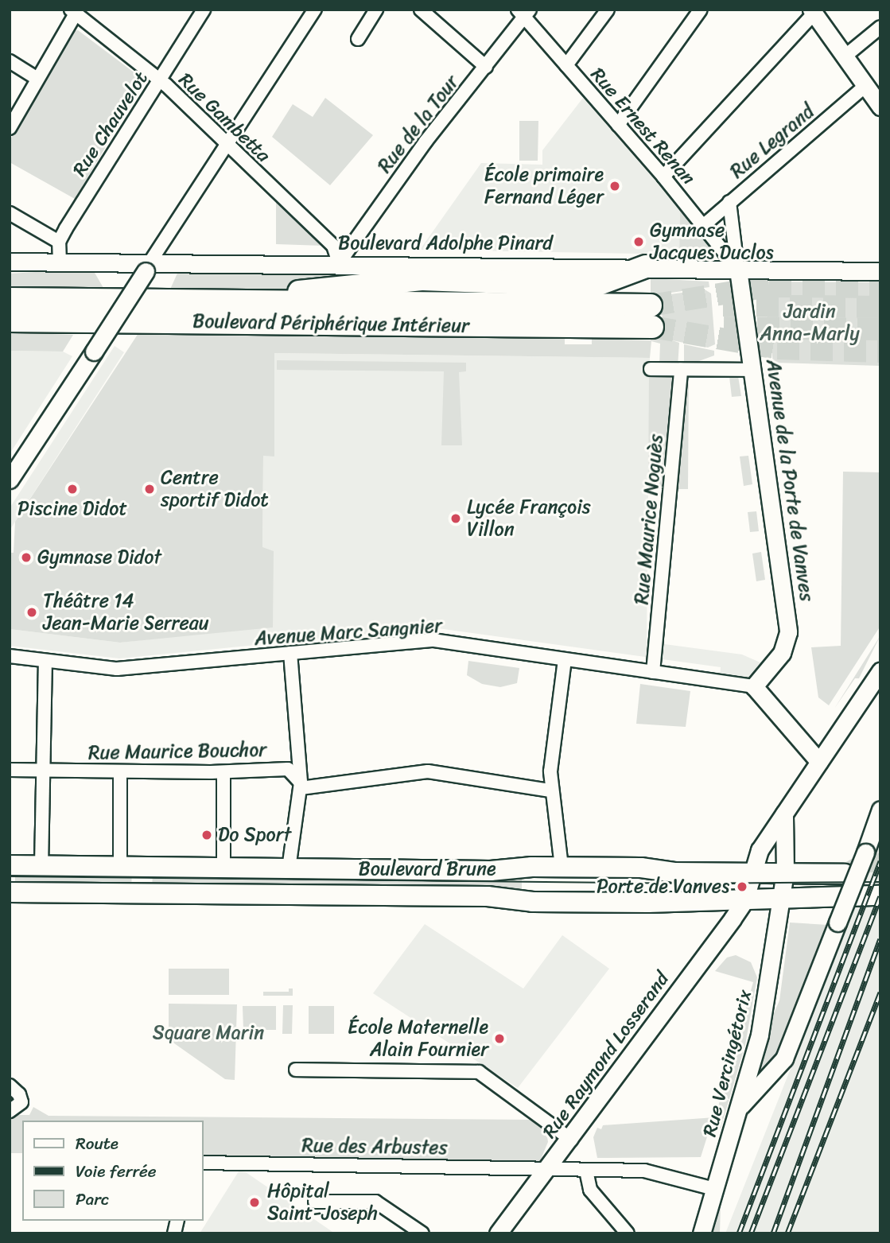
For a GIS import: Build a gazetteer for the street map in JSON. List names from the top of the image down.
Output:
{
  "streets": {
    "highway": ["Boulevard Périphérique Intérieur"],
    "main road": ["Boulevard Brune"],
    "street": [
      "Rue Gambetta",
      "Rue Chauvelot",
      "Rue de la Tour",
      "Rue Ernest Renan",
      "Rue Legrand",
      "Boulevard Adolphe Pinard",
      "Avenue de la Porte de Vanves",
      "Rue Maurice Noguès",
      "Avenue Marc Sangnier",
      "Rue Maurice Bouchor",
      "Rue Raymond Losserand",
      "Rue Vercingétorix",
      "Rue des Arbustes"
    ]
  },
  "crossings": [
    ["Rue Gambetta", "Rue Chauvelot"],
    ["Rue Gambetta", "Rue de la Tour"],
    ["Rue Gambetta", "Boulevard Adolphe Pinard"],
    ["Rue de la Tour", "Rue Ernest Renan"],
    ["Rue de la Tour", "Boulevard Adolphe Pinard"],
    ["Rue Ernest Renan", "Rue Legrand"],
    ["Rue Ernest Renan", "Boulevard Adolphe Pinard"],
    ["Rue Ernest Renan", "Avenue de la Porte de Vanves"],
    ["Boulevard Adolphe Pinard", "Avenue de la Porte de Vanves"],
    ["Avenue de la Porte de Vanves", "Avenue Marc Sangnier"],
    ["Rue Maurice Noguès", "Avenue Marc Sangnier"],
    ["Boulevard Brune", "Rue Raymond Losserand"],
    ["Boulevard Brune", "Rue Vercingétorix"],
    ["Rue Raymond Losserand", "Rue des Arbustes"],
    ["Rue Vercingétorix", "Rue des Arbustes"]
  ],
  "parks": ["Jardin Anna-Marly", "Square Marin"],
  "places": [
    "École primaire Fernand Léger",
    "Gymnase Jacques Duclos",
    "Piscine Didot",
    "Centre sportif Didot",
    "Lycée François Villon",
    "Gymnase Didot",
    "Théâtre 14 Jean-Marie Serreau",
    "Do Sport",
    "Porte de Vanves",
    "École Maternelle Alain Fournier",
    "Hôpital Saint-Joseph"
  ],
  "legend": ["Route", "Voie ferrée", "Parc"]
}
